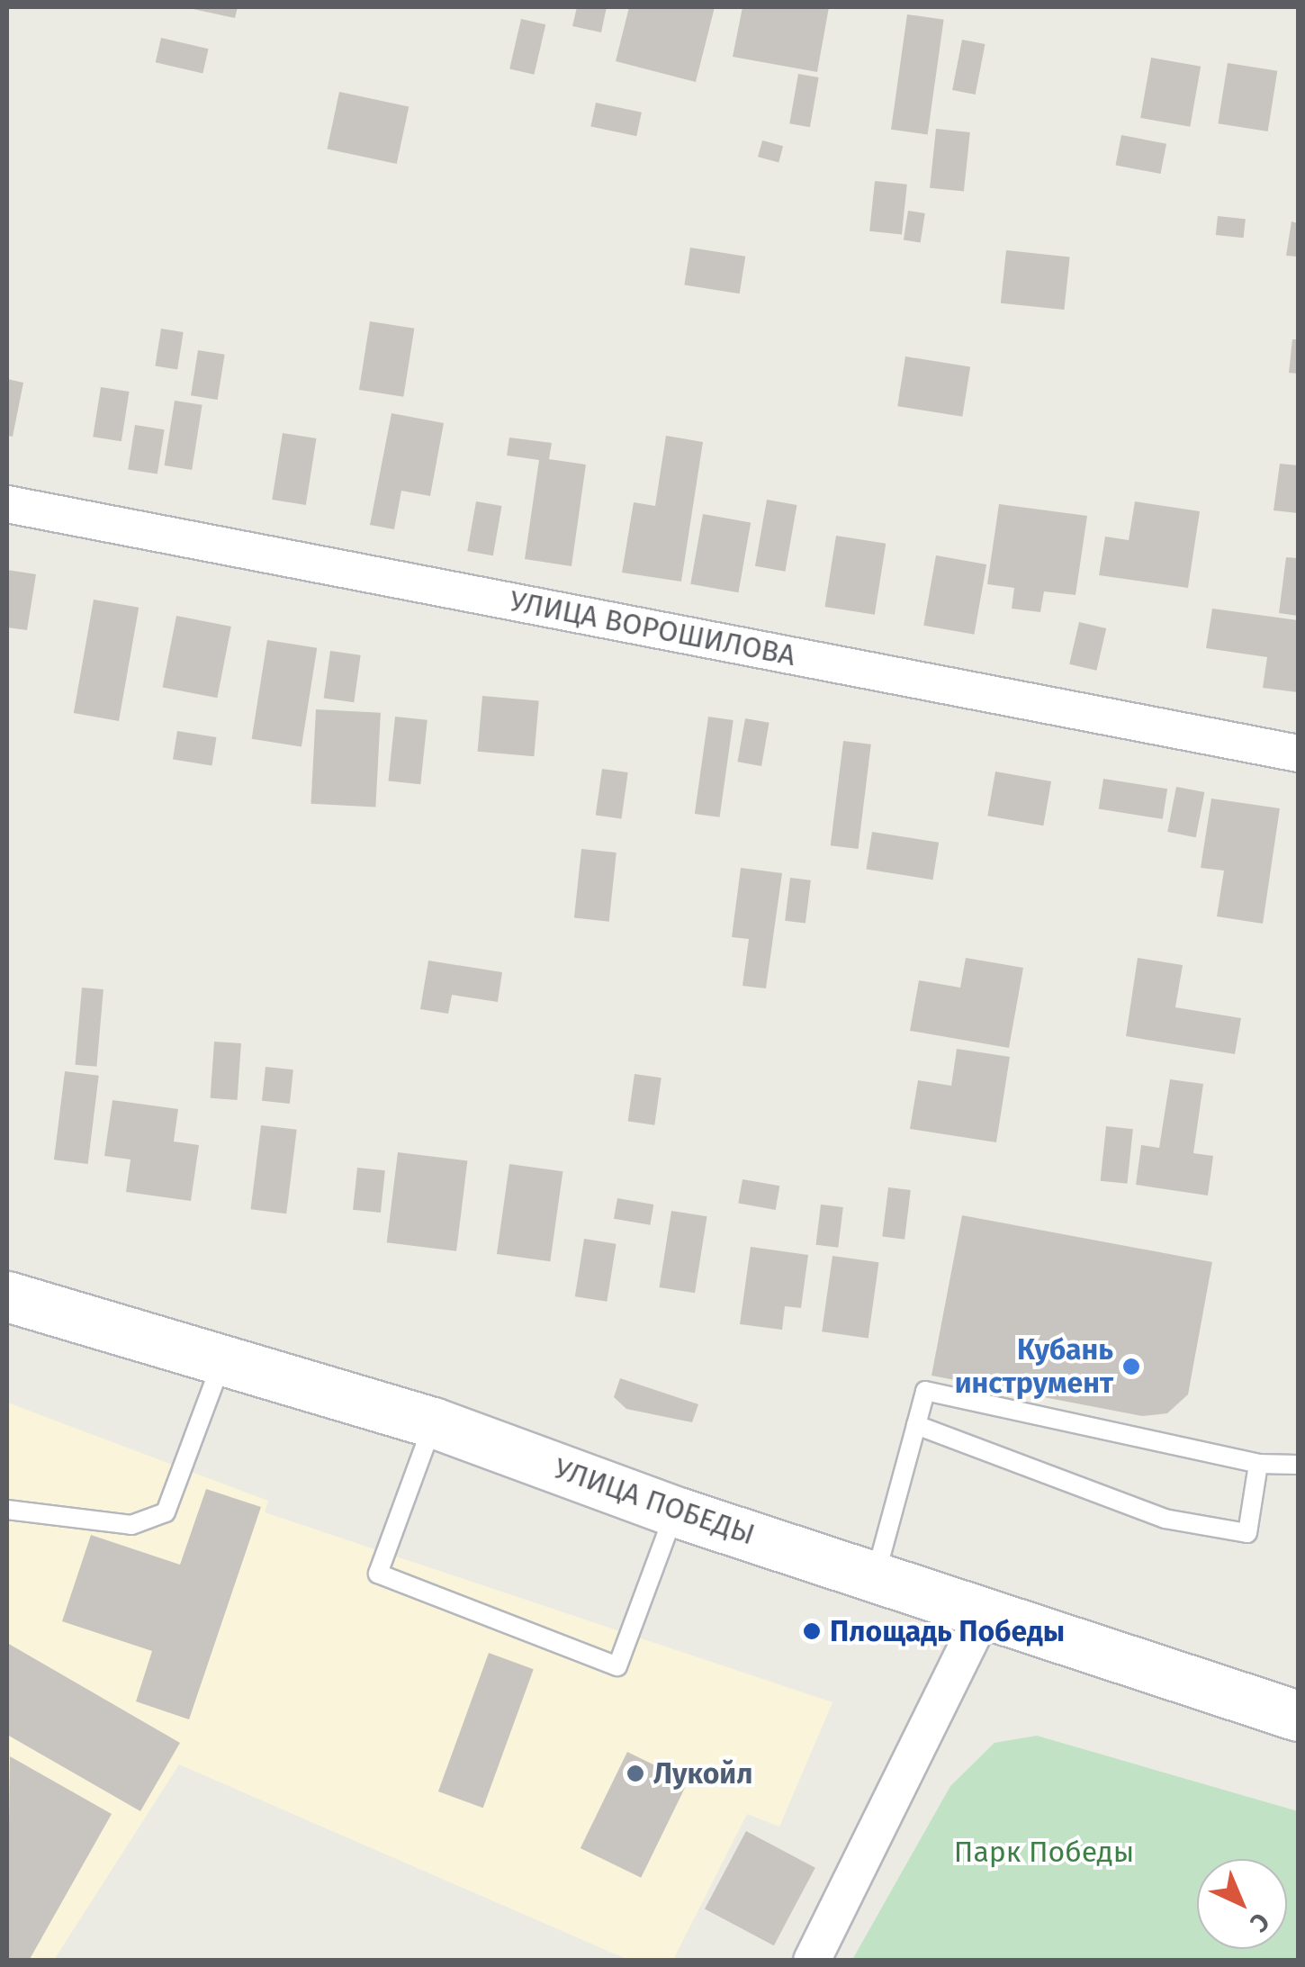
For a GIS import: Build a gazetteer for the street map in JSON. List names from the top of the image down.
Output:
{
  "streets": {
    "street": ["УЛИЦА ВОРОШИЛОВА", "УЛИЦА ПОБЕДЫ"]
  },
  "parks": ["Парк Победы"],
  "places": ["Кубань инструмент", "Площадь Победы", "Лукойл"],
  "north": "bottom right"
}
